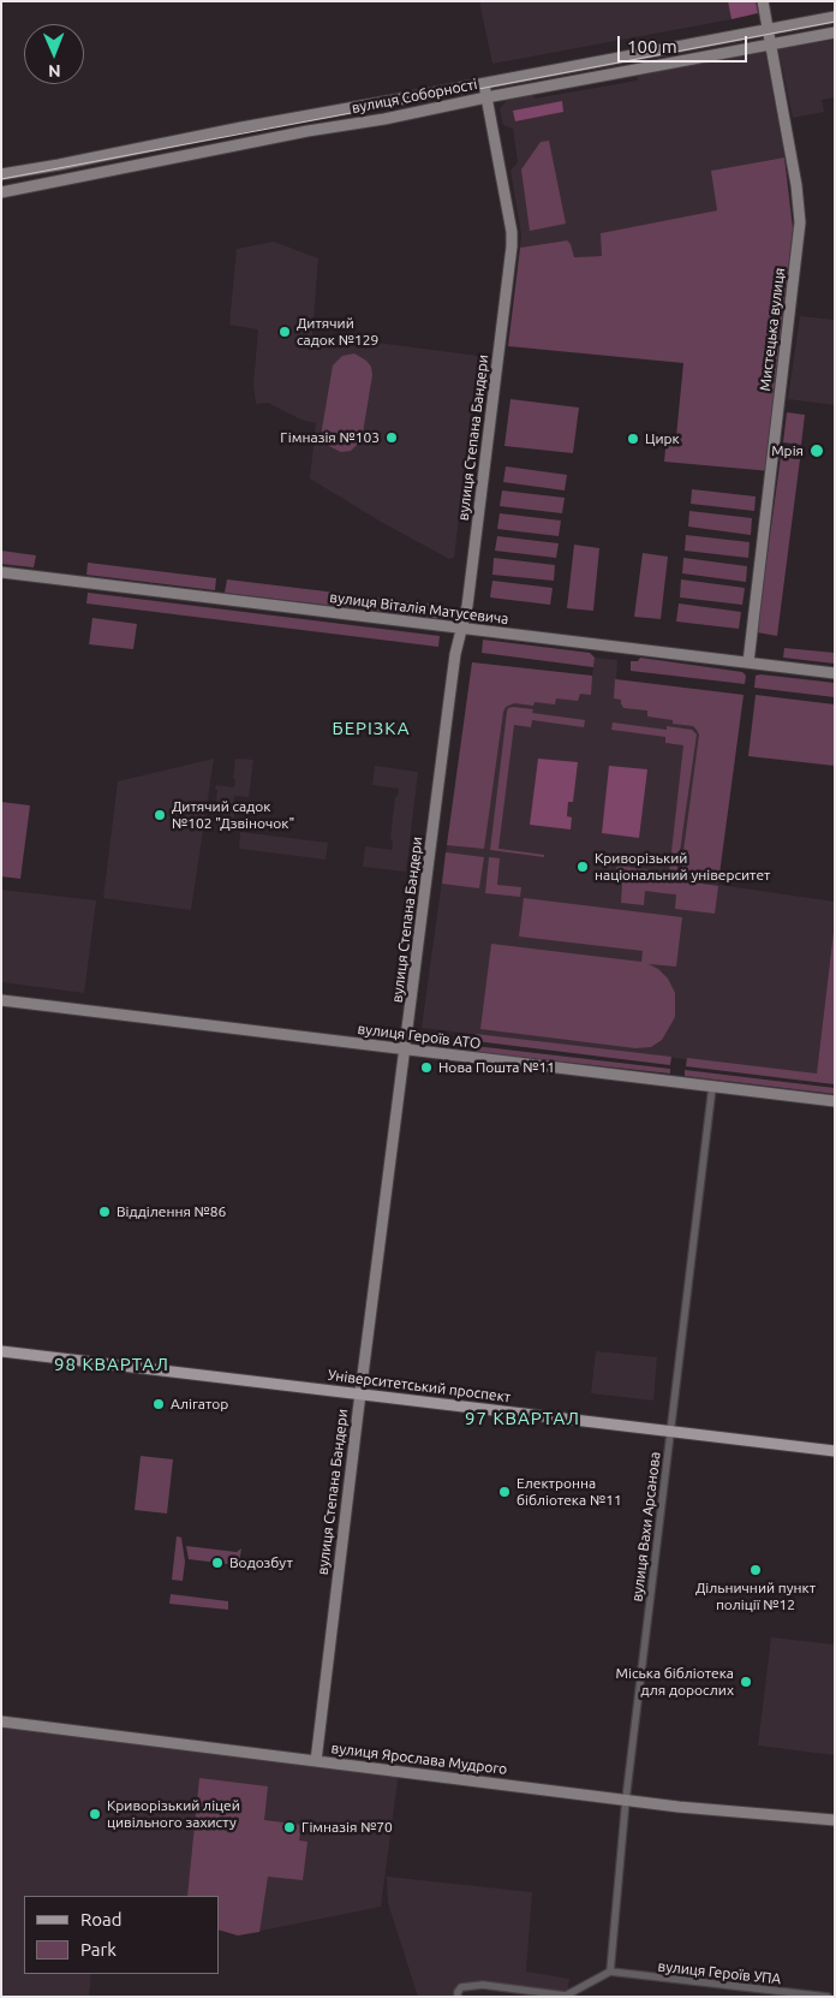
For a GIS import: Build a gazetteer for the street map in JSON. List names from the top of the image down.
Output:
{
  "streets": {
    "main road": ["Університетський проспект"],
    "street": [
      "вулиця Соборності",
      "Мистецька вулиця",
      "вулиця Степана Бандери",
      "вулиця Віталія Матусевича",
      "вулиця Героїв АТО",
      "вулиця Вахи Арсанова",
      "вулиця Ярослава Мудрого",
      "вулиця Героїв УПА"
    ]
  },
  "crossings": [
    ["вулиця Соборності", "Мистецька вулиця"],
    ["вулиця Соборності", "вулиця Степана Бандери"],
    ["Мистецька вулиця", "вулиця Віталія Матусевича"],
    ["вулиця Степана Бандери", "вулиця Віталія Матусевича"],
    ["вулиця Степана Бандери", "вулиця Героїв АТО"],
    ["вулиця Степана Бандери", "Університетський проспект"],
    ["вулиця Степана Бандери", "вулиця Ярослава Мудрого"],
    ["вулиця Героїв АТО", "вулиця Вахи Арсанова"],
    ["Університетський проспект", "вулиця Вахи Арсанова"],
    ["вулиця Вахи Арсанова", "вулиця Ярослава Мудрого"],
    ["вулиця Вахи Арсанова", "вулиця Героїв УПА"]
  ],
  "districts": ["БЕРІЗКА", "98 КВАРТАЛ", "97 КВАРТАЛ"],
  "places": [
    "Дитячий садок №129",
    "Гімназія №103",
    "Цирк",
    "Мрія",
    "Дитячий садок №102 \"Дзвіночок\"",
    "Криворізький національний університет",
    "Нова Пошта №11",
    "Відділення №86",
    "Алігатор",
    "Електронна бібліотека №11",
    "Водозбут",
    "Дільничний пункт поліції №12",
    "Міська бібліотека для дорослих",
    "Криворізький ліцей цивільного захисту",
    "Гімназія №70"
  ],
  "legend": ["Road", "Park"],
  "scale_bar": "100 m",
  "north": "bottom"
}
